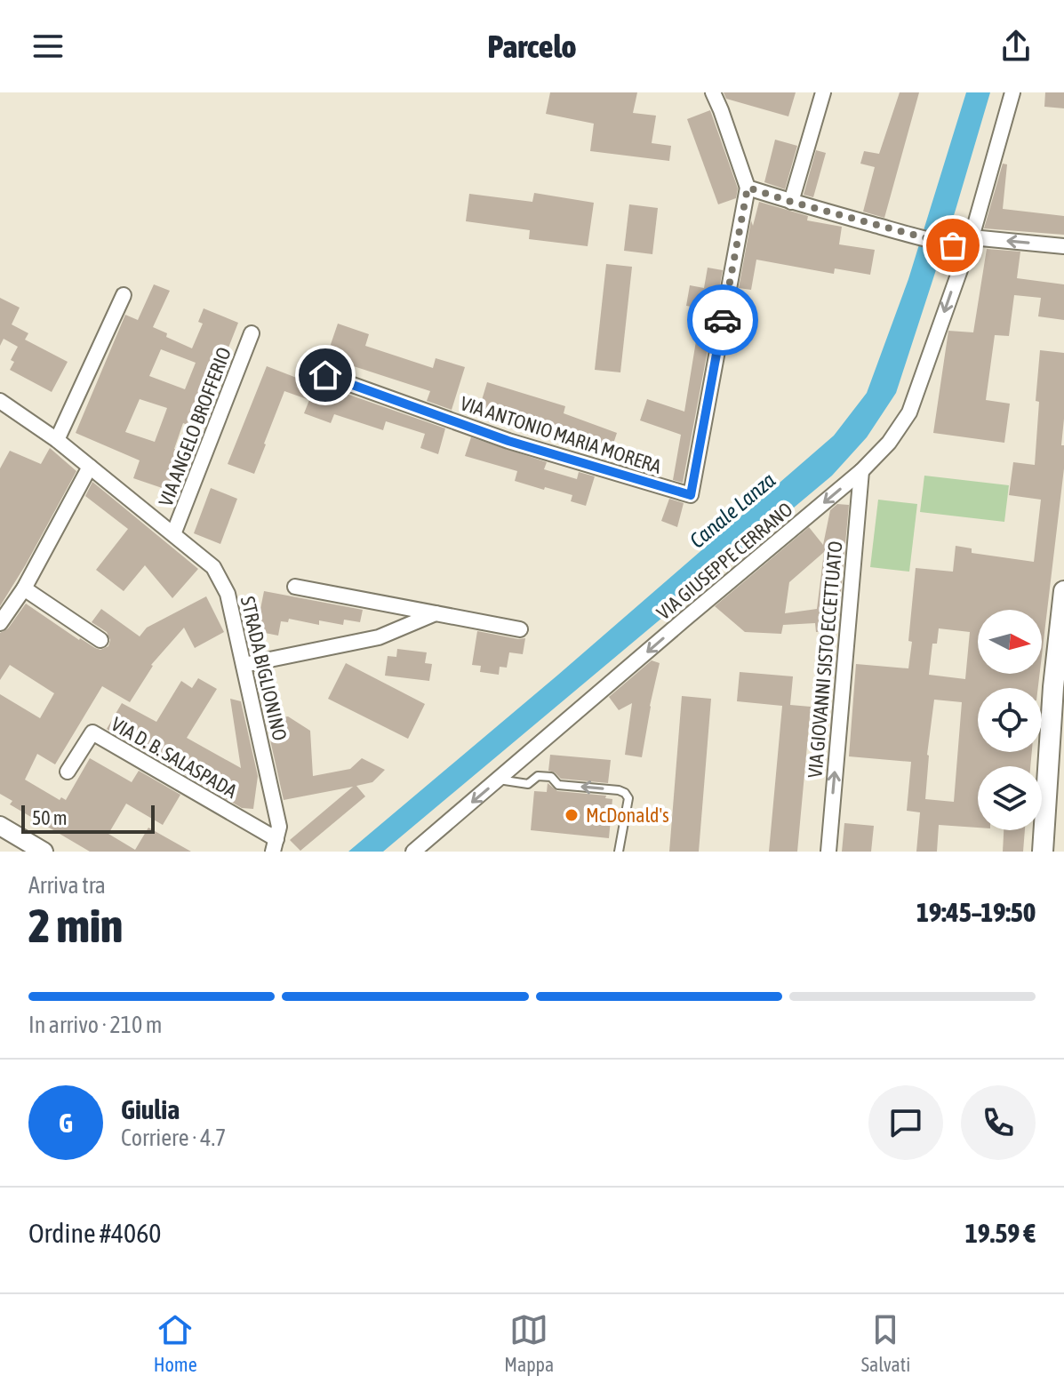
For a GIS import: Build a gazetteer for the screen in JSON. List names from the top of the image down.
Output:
{
  "streets": {
    "street": [
      "VIA ANGELO BROFFERIO",
      "VIA ANTONIO MARIA MORERA",
      "VIA GIUSEPPE CERRANO",
      "VIA GIOVANNI SISTO ECCETTUATO",
      "STRADA BIGLIONINO",
      "VIA D. B. SALASPADA"
    ]
  },
  "crossings": [
    ["VIA ANGELO BROFFERIO", "STRADA BIGLIONINO"],
    ["VIA GIUSEPPE CERRANO", "VIA GIOVANNI SISTO ECCETTUATO"],
    ["STRADA BIGLIONINO", "VIA D. B. SALASPADA"]
  ],
  "one_way": ["VIA GIUSEPPE CERRANO", "VIA GIOVANNI SISTO ECCETTUATO"],
  "water": ["Canale Lanza"],
  "places": ["McDonald's"],
  "scale_bar": "50 m",
  "north": "right",
  "page": {
    "header": "Parcelo",
    "scale": "50 m",
    "heading": ["2 min", "Arriva tra", "19:45–19:50"],
    "panel": [
      "Giulia",
      "Corriere · 4.7",
      "Ordine #4060",
      "19.59 €"
    ],
    "bar": "In arrivo · 210 m",
    "round": "G",
    "tabs": ["Home", "Mappa", "Salvati"]
  }
}
